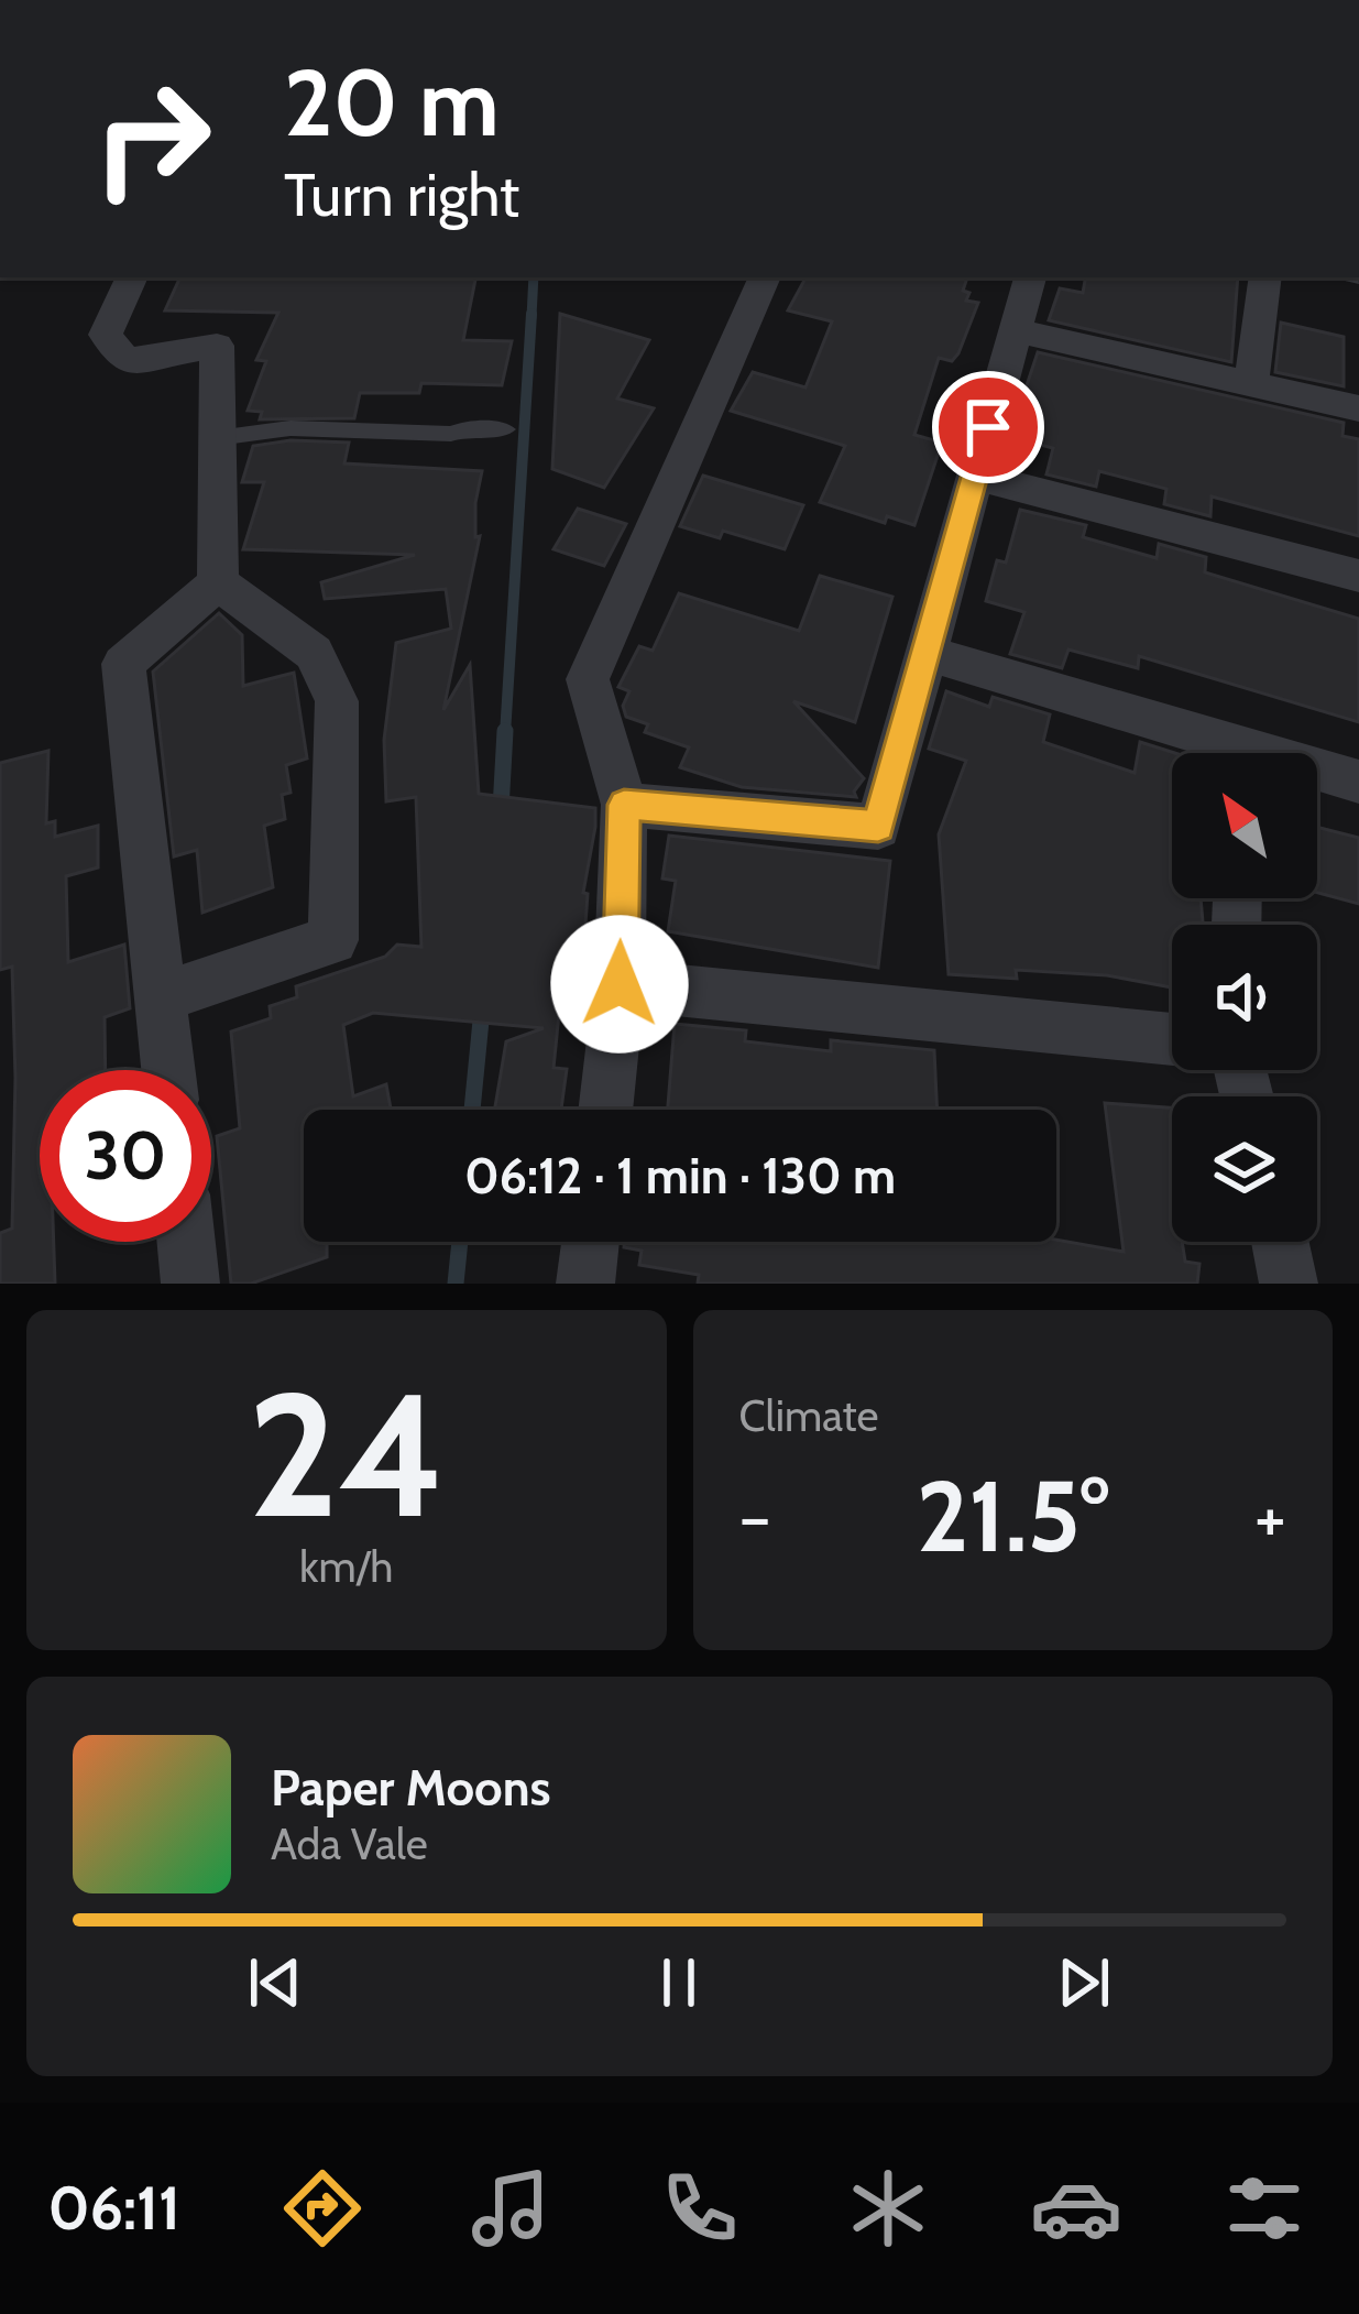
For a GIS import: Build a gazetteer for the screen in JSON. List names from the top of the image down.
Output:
{
  "north": "top left",
  "page": {
    "turn": ["20 m", "Turn right"],
    "limit": "30",
    "trip": "06:12 · 1 min · 130 m",
    "tile": [
      ["24", "km/h"],
      "Climate"
    ],
    "heat": ["−", "21.5°", "+"],
    "song": ["Paper Moons", "Ada Vale"],
    "tabs": "06:11"
  }
}
